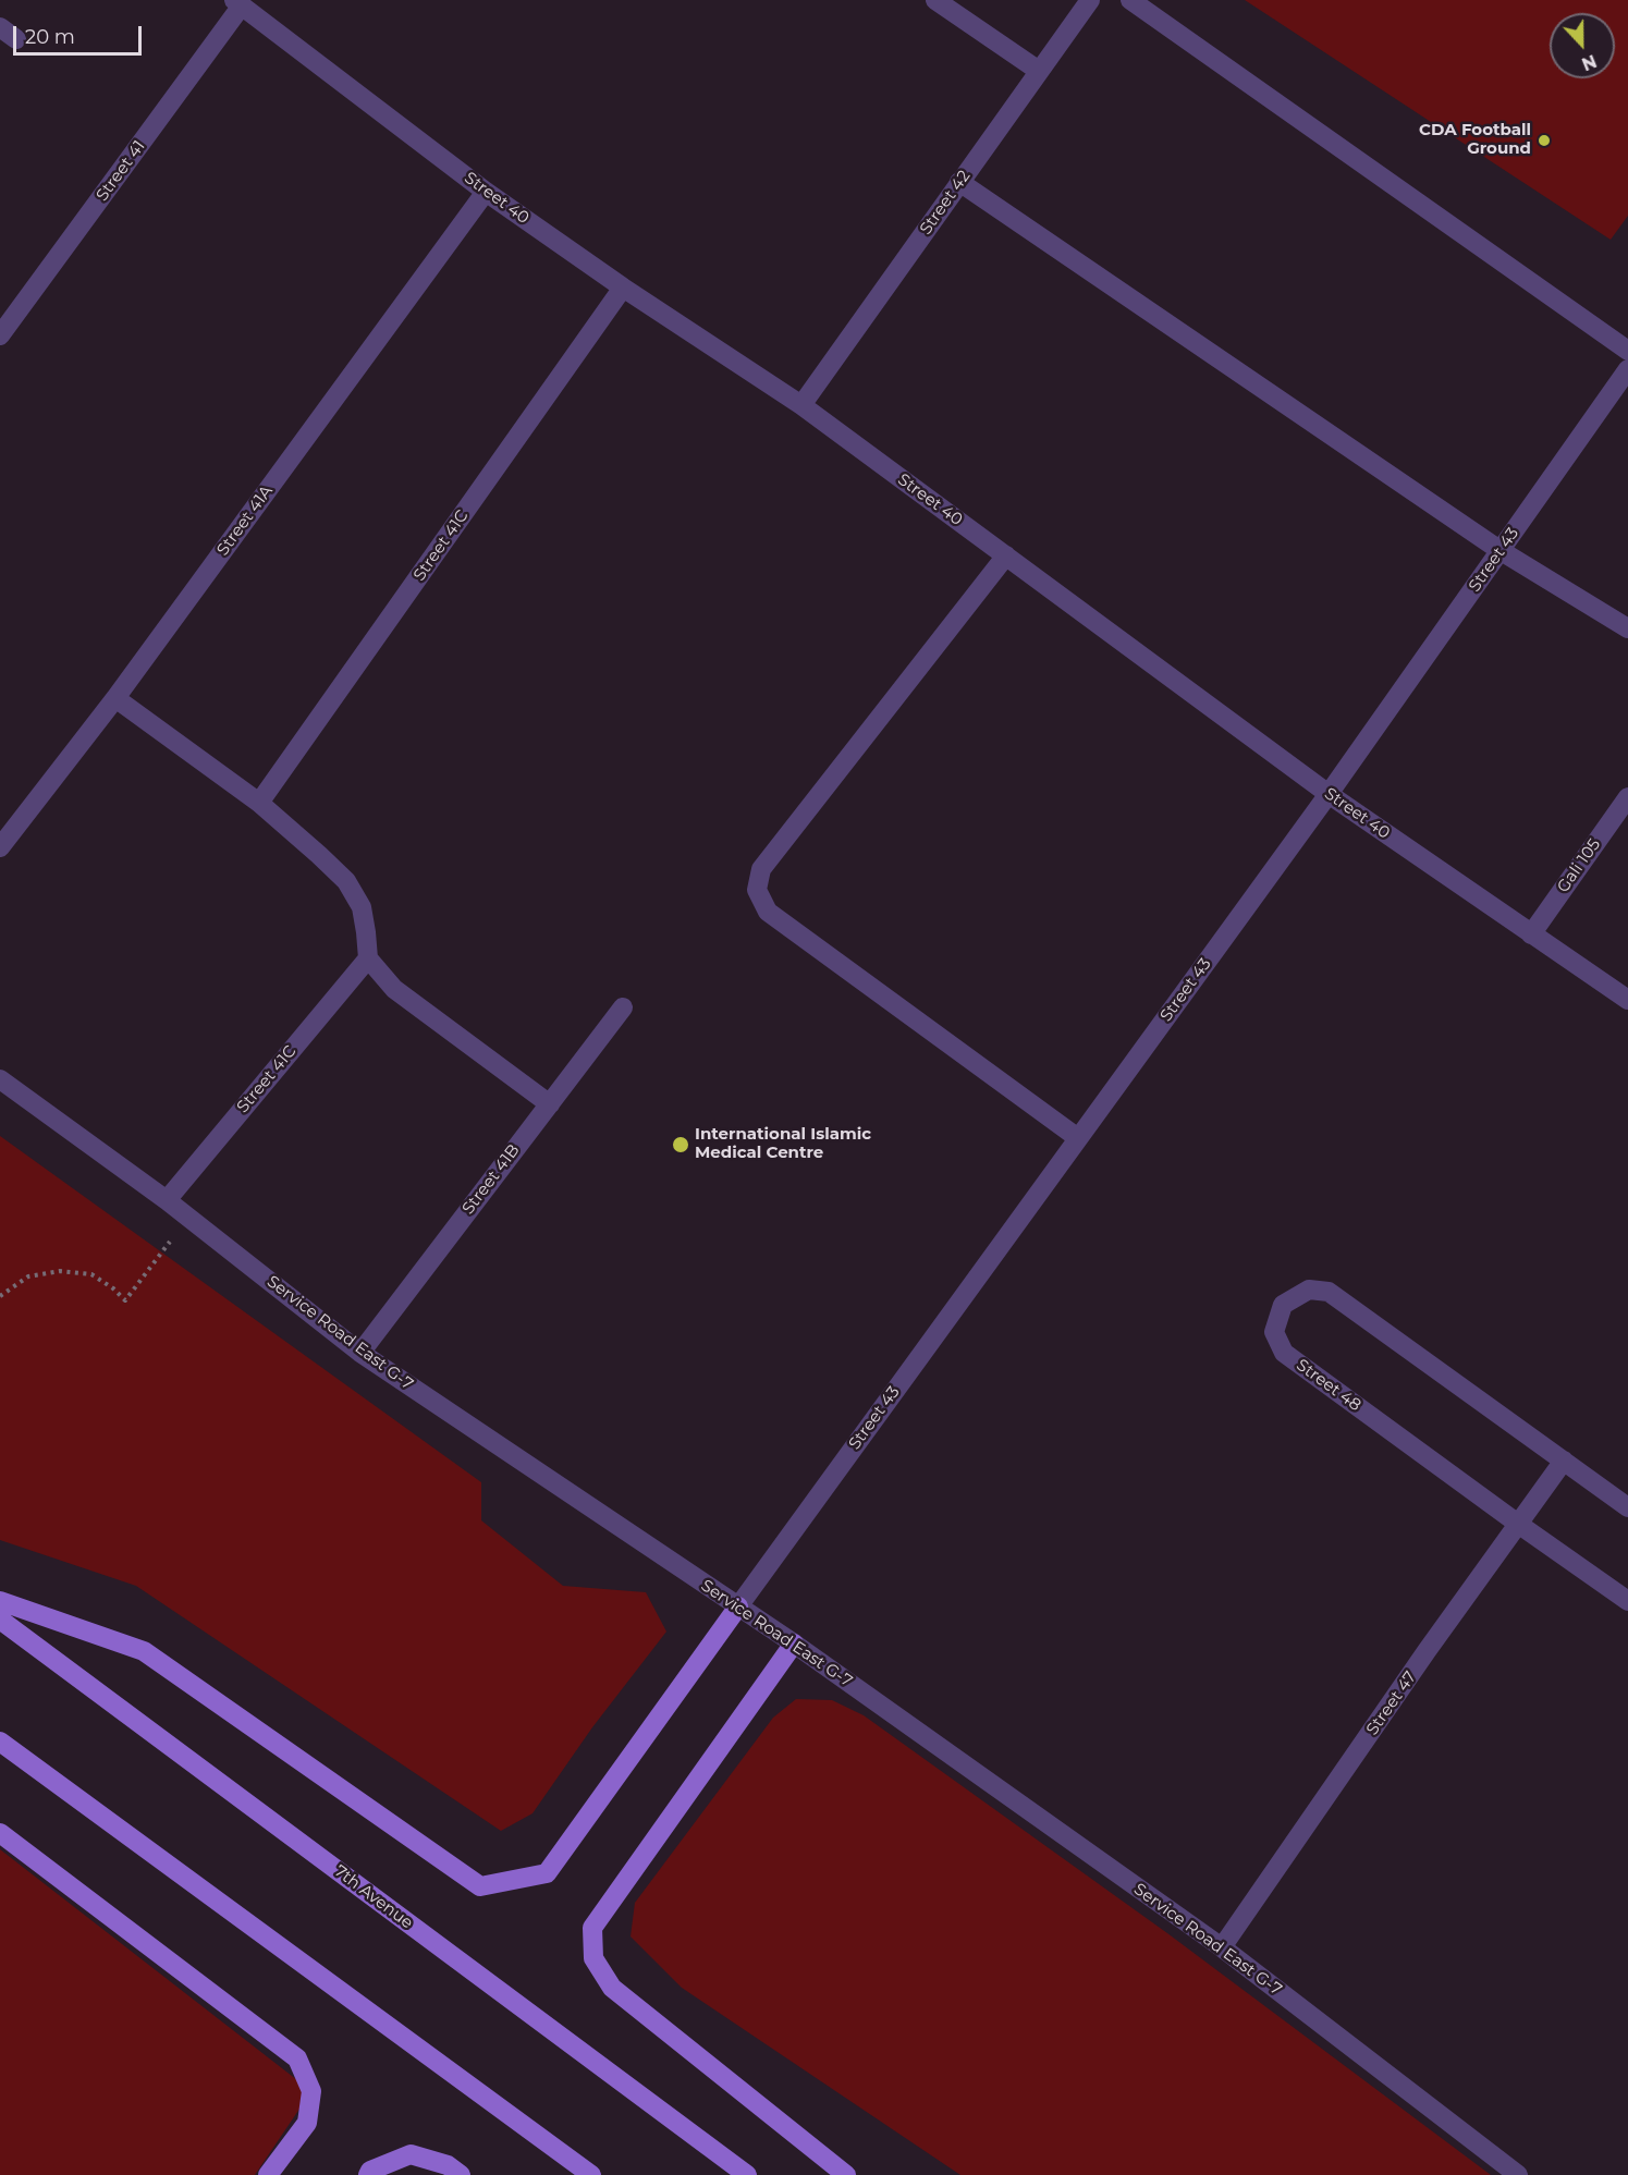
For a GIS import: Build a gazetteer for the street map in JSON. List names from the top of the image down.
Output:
{
  "streets": {
    "main road": ["7th Avenue"],
    "street": [
      "Street 41",
      "Street 40",
      "Street 42",
      "Street 41A",
      "Street 41C",
      "Street 43",
      "Gali 105",
      "Street 41B",
      "Service Road East G-7",
      "Street 48",
      "Street 47"
    ]
  },
  "crossings": [
    ["Street 41", "Street 40"],
    ["Street 40", "Street 42"],
    ["Street 40", "Street 41A"],
    ["Street 40", "Street 41C"],
    ["Street 40", "Street 43"],
    ["Street 40", "Gali 105"],
    ["Street 41C", "Service Road East G-7"],
    ["Street 43", "Service Road East G-7"],
    ["Street 41B", "Service Road East G-7"],
    ["Service Road East G-7", "Street 47"],
    ["Street 48", "Street 47"]
  ],
  "places": ["CDA Football Ground", "International Islamic Medical Centre"],
  "scale_bar": "20 m",
  "north": "bottom"
}
